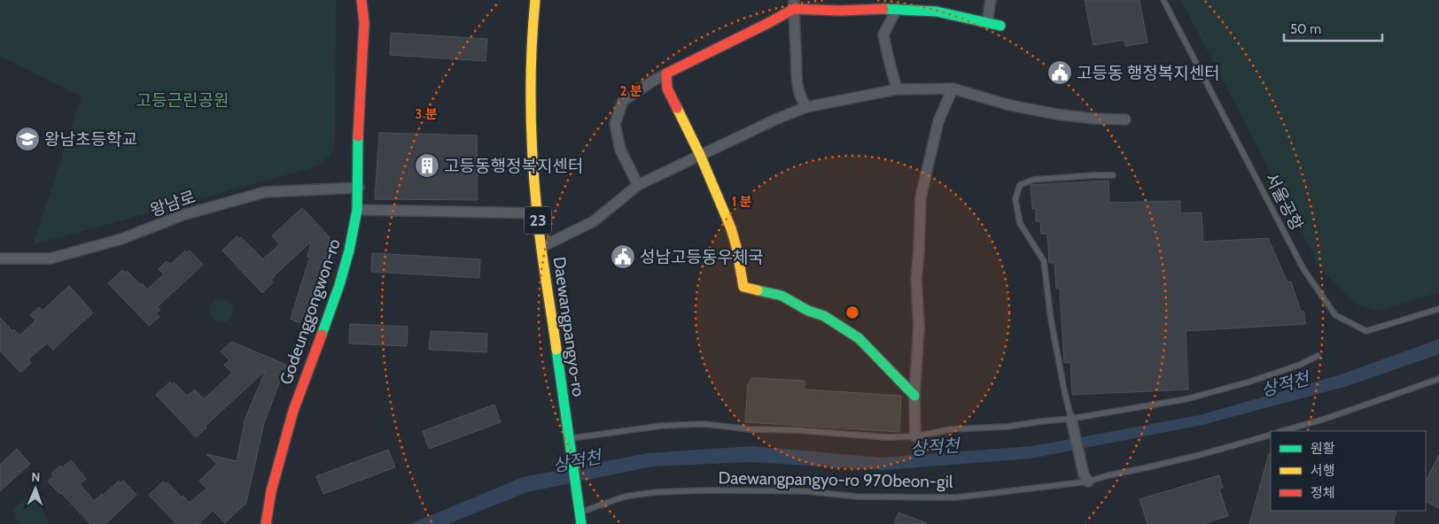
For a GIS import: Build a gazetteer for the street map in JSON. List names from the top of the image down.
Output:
{
  "streets": {
    "street": [
      "왕남로",
      "23",
      "Godeunggongwon-ro",
      "Daewangpangyo-ro"
    ],
    "lane": ["서울공항", "Daewangpangyo-ro 970beon-gil"]
  },
  "crossings": [
    ["왕남로", "Godeunggongwon-ro"],
    ["Daewangpangyo-ro", "Daewangpangyo-ro 970beon-gil"]
  ],
  "water": ["상적천"],
  "parks": ["고등근린공원"],
  "places": {
    "public building": ["고등동 행정복지센터", "성남고등동우체국"],
    "school or university": ["왕남초등학교"],
    "building": ["고등동행정복지센터"]
  },
  "legend": ["원활", "서행", "정체"],
  "scale_bar": "50 m",
  "north": "top",
  "rings": ["2 분", "3 분", "1 분"]
}
